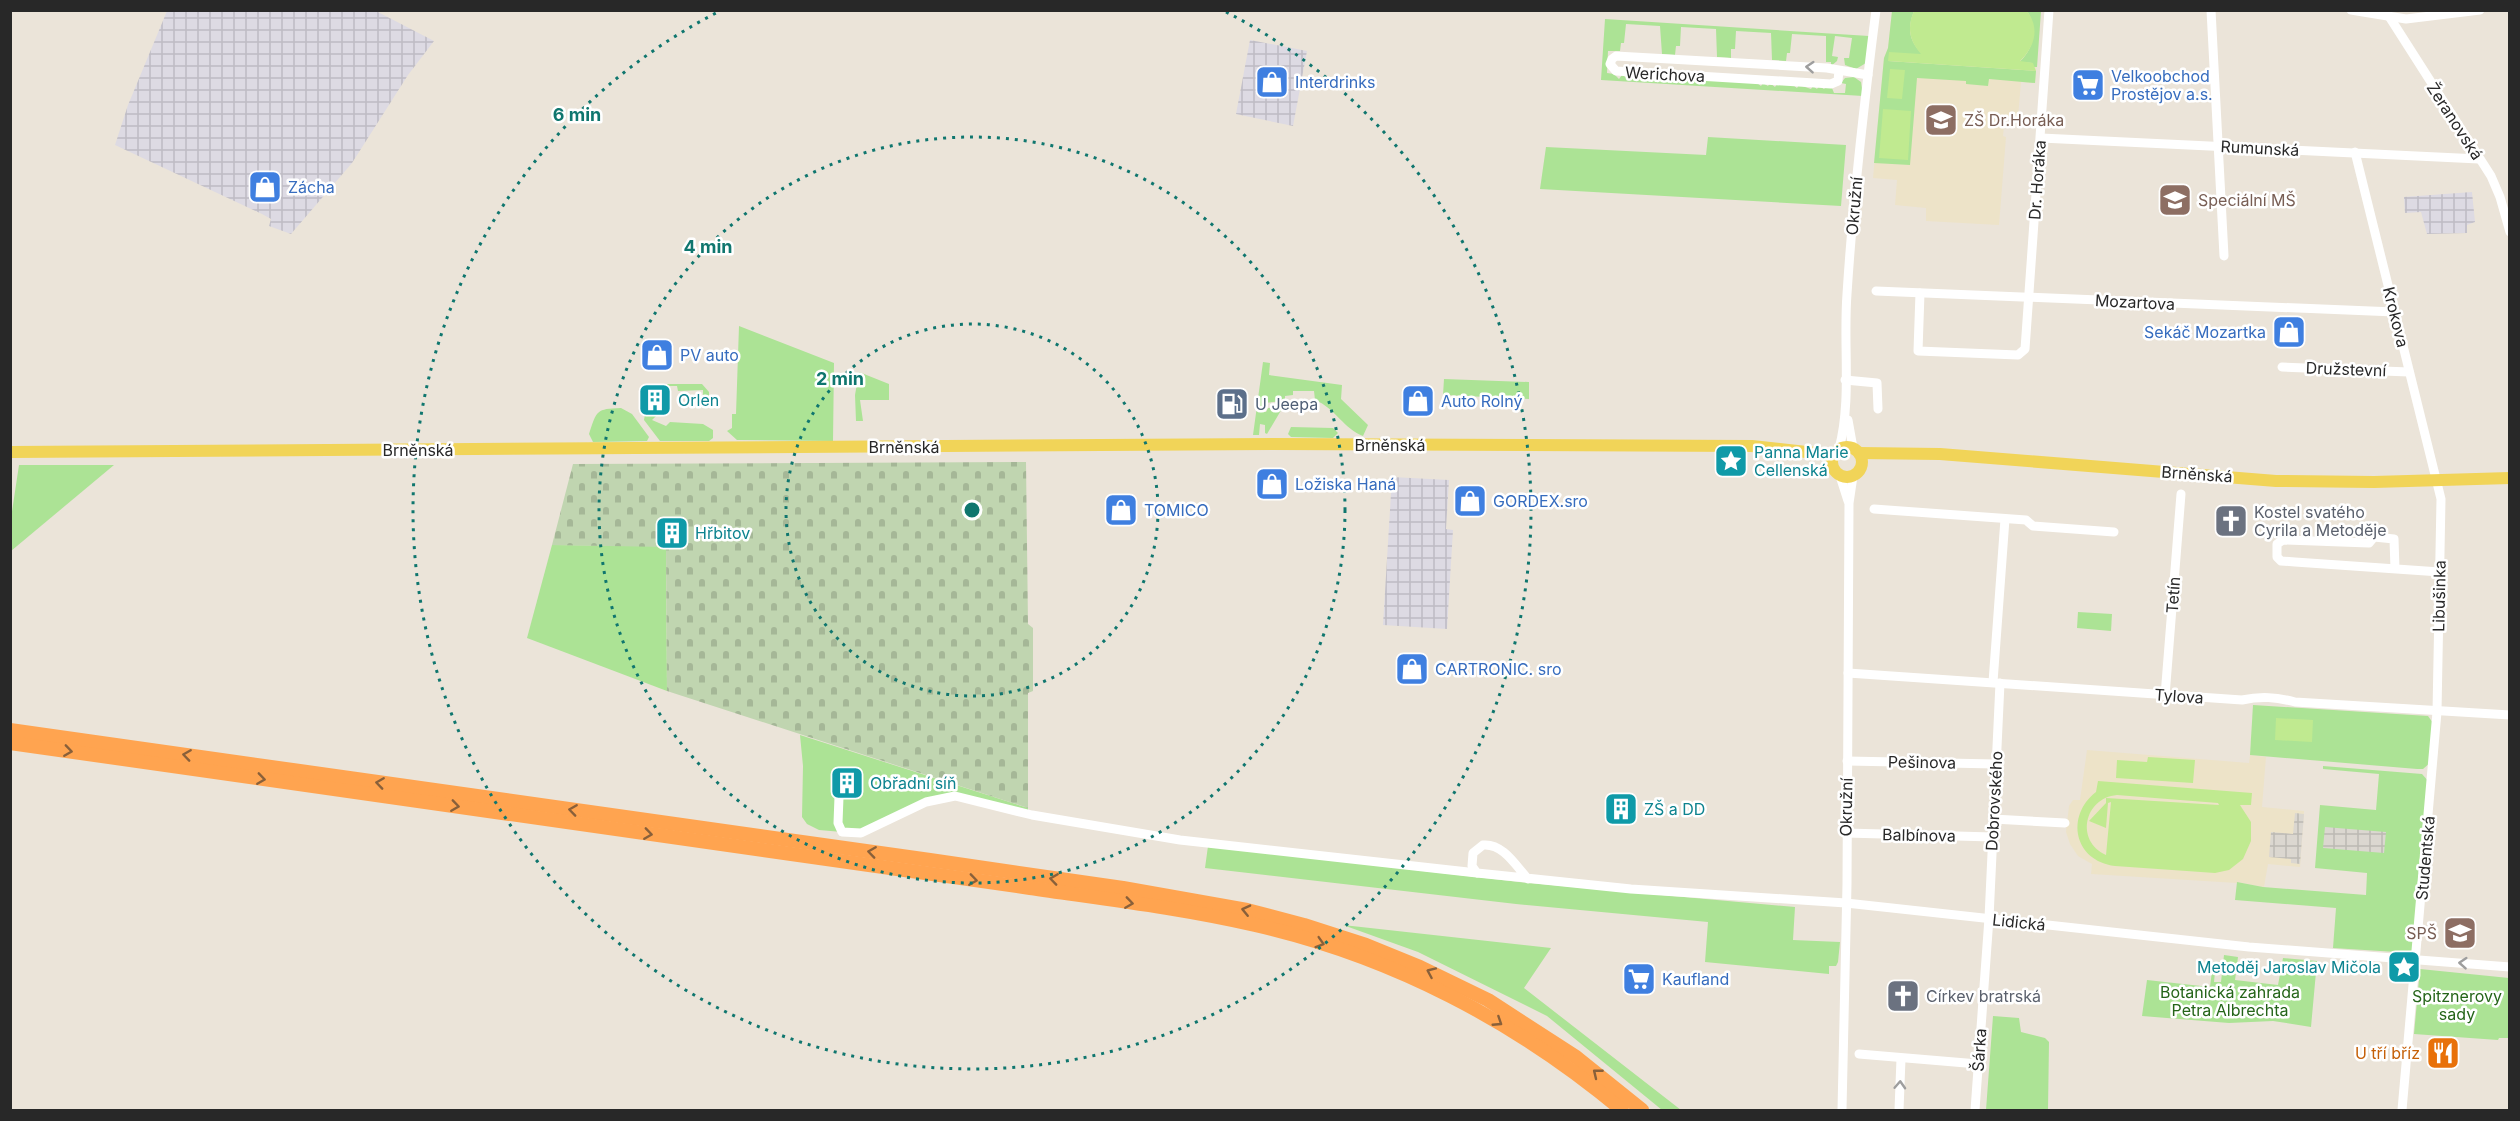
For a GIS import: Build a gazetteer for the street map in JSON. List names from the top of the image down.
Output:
{
  "streets": {
    "main road": ["Brněnská"],
    "street": [
      "Werichova",
      "Žeranovská",
      "Rumunská",
      "Dr. Horáka",
      "Okružní",
      "Mozartova",
      "Krokova",
      "Družstevní",
      "Tetín",
      "Libušinka",
      "Tylova",
      "Pešinova",
      "Dobrovského",
      "Balbínova",
      "Studentská",
      "Lidická",
      "Šárka"
    ]
  },
  "crossings": [
    ["Werichova", "Okružní"],
    ["Žeranovská", "Rumunská"],
    ["Rumunská", "Dr. Horáka"],
    ["Rumunská", "Krokova"],
    ["Dr. Horáka", "Mozartova"],
    ["Okružní", "Brněnská"],
    ["Okružní", "Tylova"],
    ["Okružní", "Pešinova"],
    ["Okružní", "Balbínova"],
    ["Okružní", "Lidická"],
    ["Mozartova", "Krokova"],
    ["Krokova", "Družstevní"],
    ["Krokova", "Brněnská"],
    ["Krokova", "Libušinka"],
    ["Brněnská", "Libušinka"],
    ["Tetín", "Tylova"],
    ["Libušinka", "Tylova"],
    ["Libušinka", "Studentská"],
    ["Tylova", "Dobrovského"],
    ["Tylova", "Studentská"],
    ["Pešinova", "Dobrovského"],
    ["Dobrovského", "Balbínova"],
    ["Dobrovského", "Lidická"],
    ["Dobrovského", "Šárka"],
    ["Studentská", "Lidická"],
    ["Lidická", "Šárka"]
  ],
  "parks": ["Botanická zahrada Petra Albrechta", "Spitznerovy sady"],
  "places": {
    "shop": [
      "Interdrinks",
      "Zácha",
      "Sekáč Mozartka",
      "PV auto",
      "Auto Rolný",
      "Ložiska Haná",
      "GORDEX.sro",
      "TOMICO",
      "CARTRONIC. sro"
    ],
    "supermarket": ["Velkoobchod Prostějov a.s.", "Kaufland"],
    "school or university": ["ZŠ Dr.Horáka", "Speciální MŠ", "SPŠ"],
    "building": [
      "Orlen",
      "Hřbitov",
      "Obřadní síň",
      "ZŠ a DD"
    ],
    "fuel station": ["U Jeepa"],
    "place": ["Panna Marie Cellenská", "Metoděj Jaroslav Mičola"],
    "church": ["Kostel svatého Cyrila a Metoděje", "Církev bratrská"],
    "restaurant": ["U tří bříz"]
  },
  "rings": ["6 min", "4 min", "2 min"]
}
